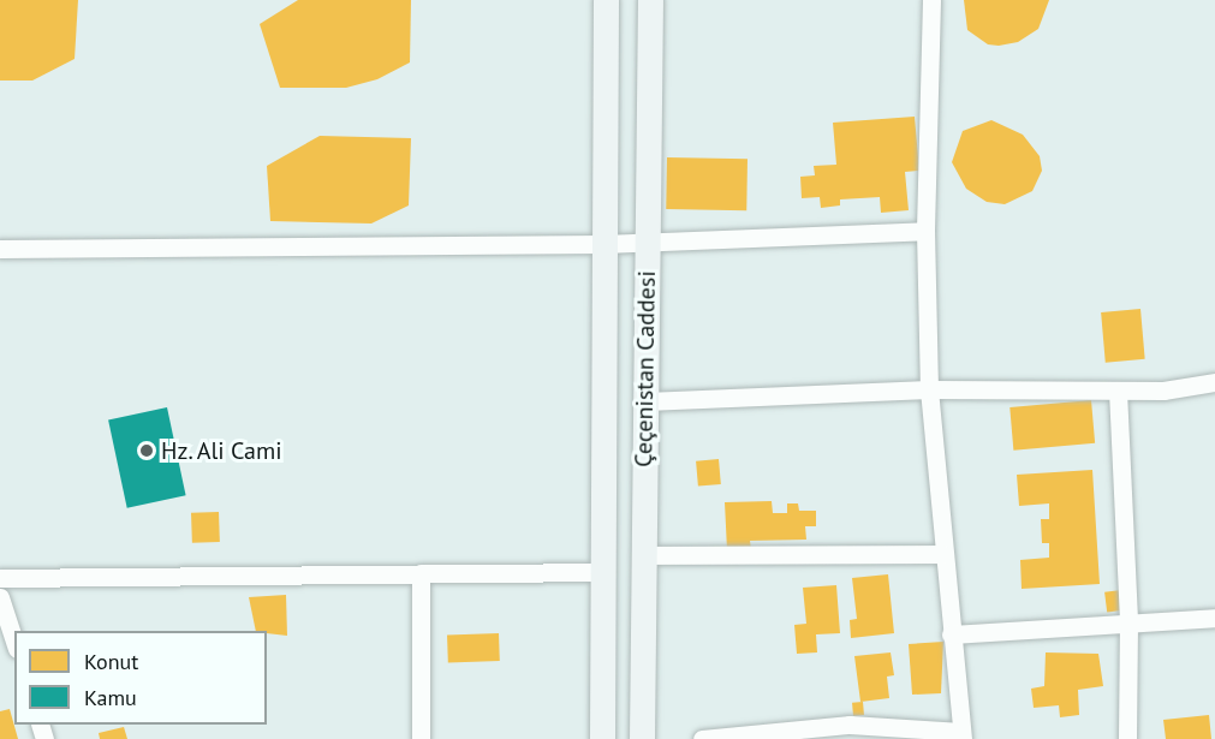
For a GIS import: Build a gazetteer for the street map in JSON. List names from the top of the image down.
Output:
{
  "streets": {
    "main road": ["Çeçenistan Caddesi"]
  },
  "places": ["Hz. Ali Cami"],
  "legend": ["Konut", "Kamu"]
}
